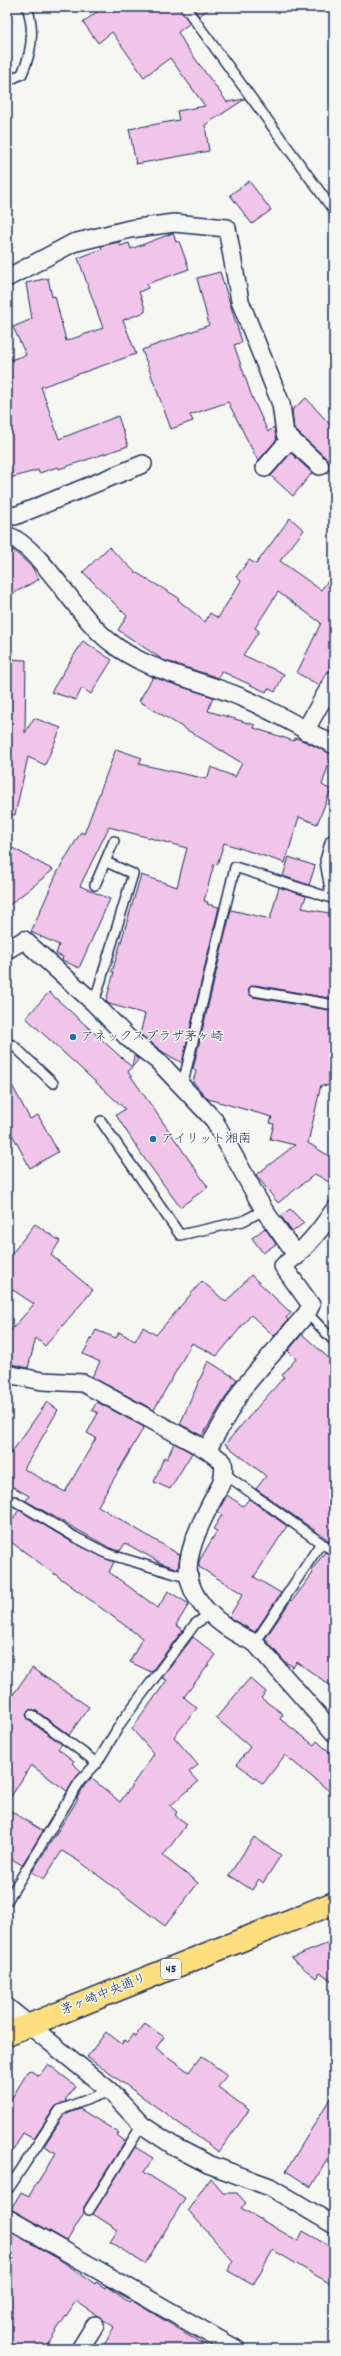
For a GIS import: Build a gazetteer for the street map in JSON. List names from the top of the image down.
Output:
{
  "streets": {
    "main road": ["45", "茅ヶ崎中央通り"]
  },
  "places": ["アネックスプラザ茅ヶ崎", "アイリット湘南"]
}
